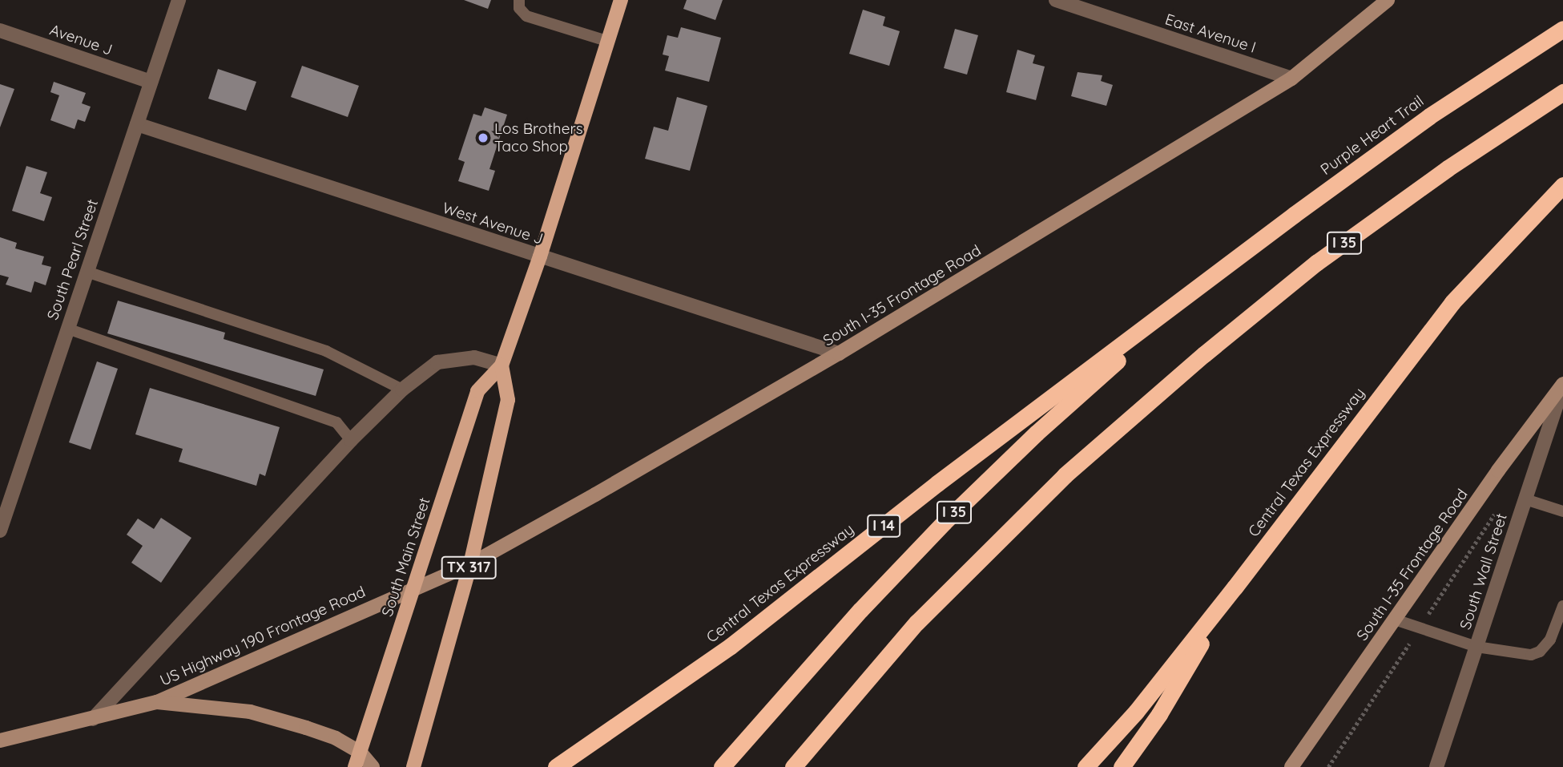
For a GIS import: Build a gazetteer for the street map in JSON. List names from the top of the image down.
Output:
{
  "streets": {
    "highway": [
      "Purple Heart Trail",
      "I 35",
      "Central Texas Expressway",
      "I 14"
    ],
    "main road": [
      "South I-35 Frontage Road",
      "South Main Street",
      "TX 317",
      "US Highway 190 Frontage Road"
    ],
    "street": [
      "East Avenue I",
      "Avenue J",
      "West Avenue J",
      "South Pearl Street",
      "South Wall Street"
    ]
  },
  "crossings": [
    ["East Avenue I", "South I-35 Frontage Road"],
    ["Avenue J", "South Pearl Street"],
    ["Purple Heart Trail", "I 35"],
    ["Purple Heart Trail", "Central Texas Expressway"],
    ["West Avenue J", "South Pearl Street"],
    ["West Avenue J", "South I-35 Frontage Road"],
    ["West Avenue J", "South Main Street"],
    ["I 35", "Central Texas Expressway"],
    ["South I-35 Frontage Road", "South Main Street"],
    ["South I-35 Frontage Road", "South Wall Street"],
    ["South I-35 Frontage Road", "US Highway 190 Frontage Road"],
    ["South Main Street", "US Highway 190 Frontage Road"]
  ],
  "places": ["Los Brothers Taco Shop"]
}
